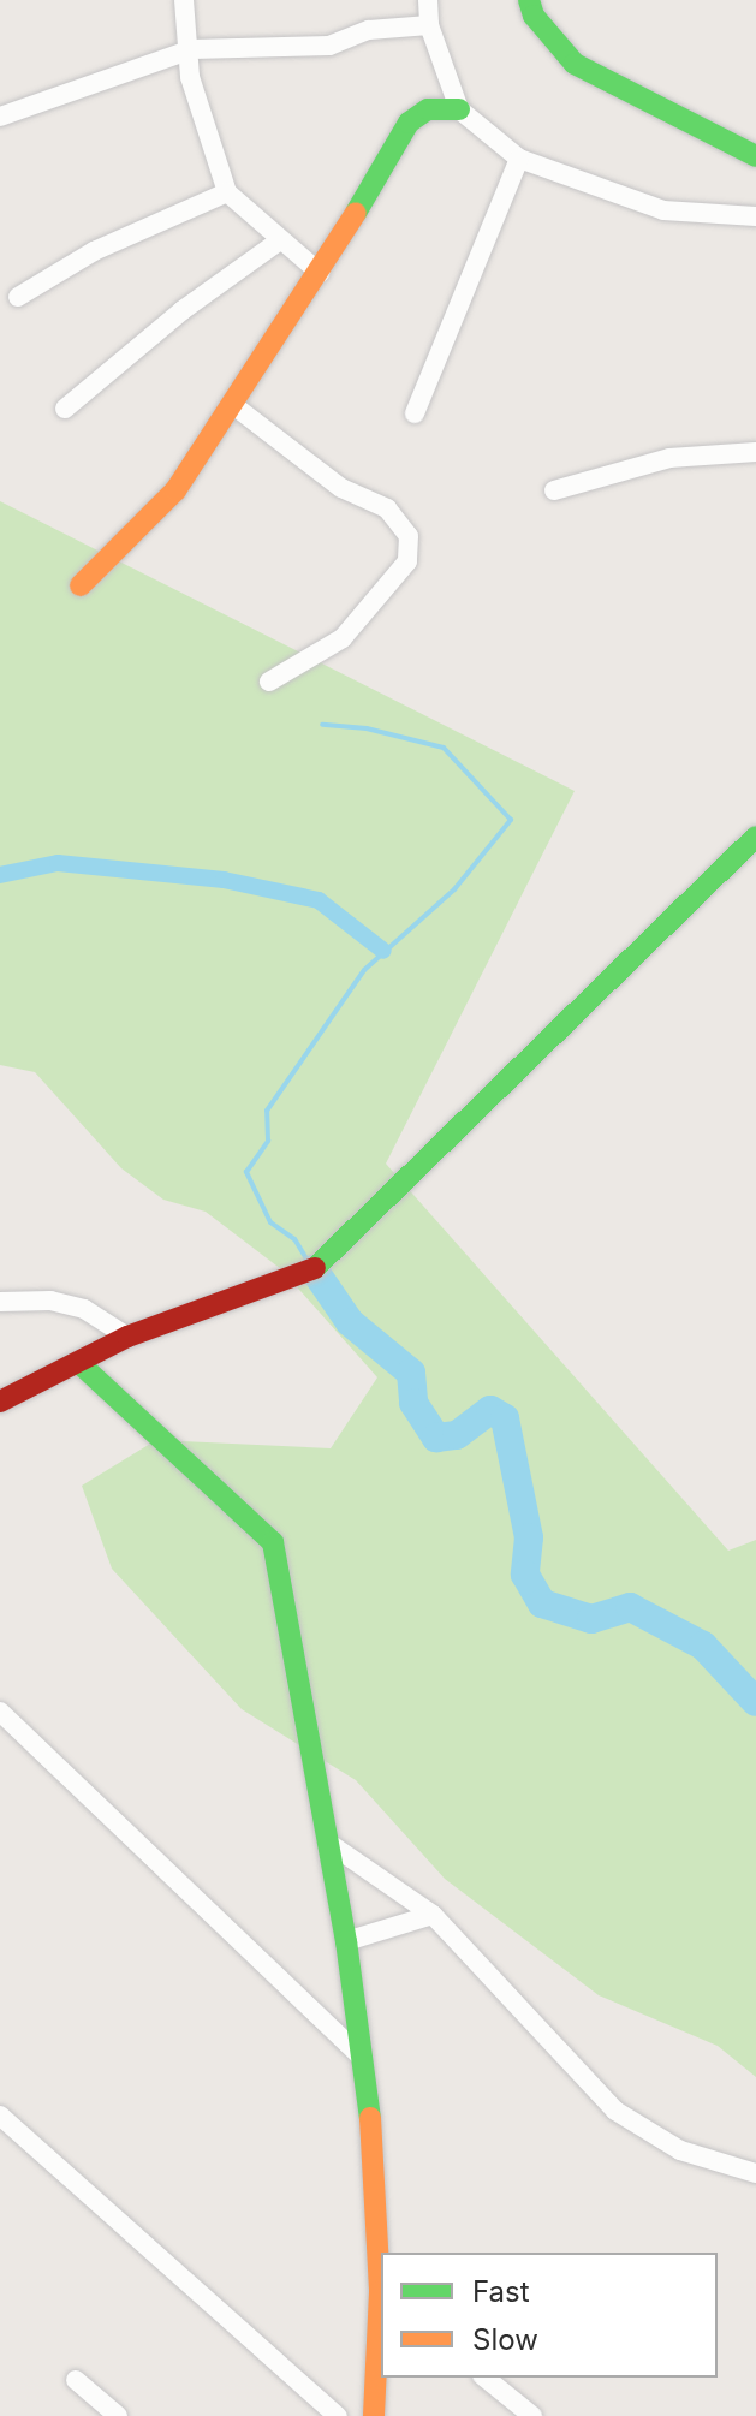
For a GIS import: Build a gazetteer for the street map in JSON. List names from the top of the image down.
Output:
{
  "legend": ["Fast", "Slow"]
}
